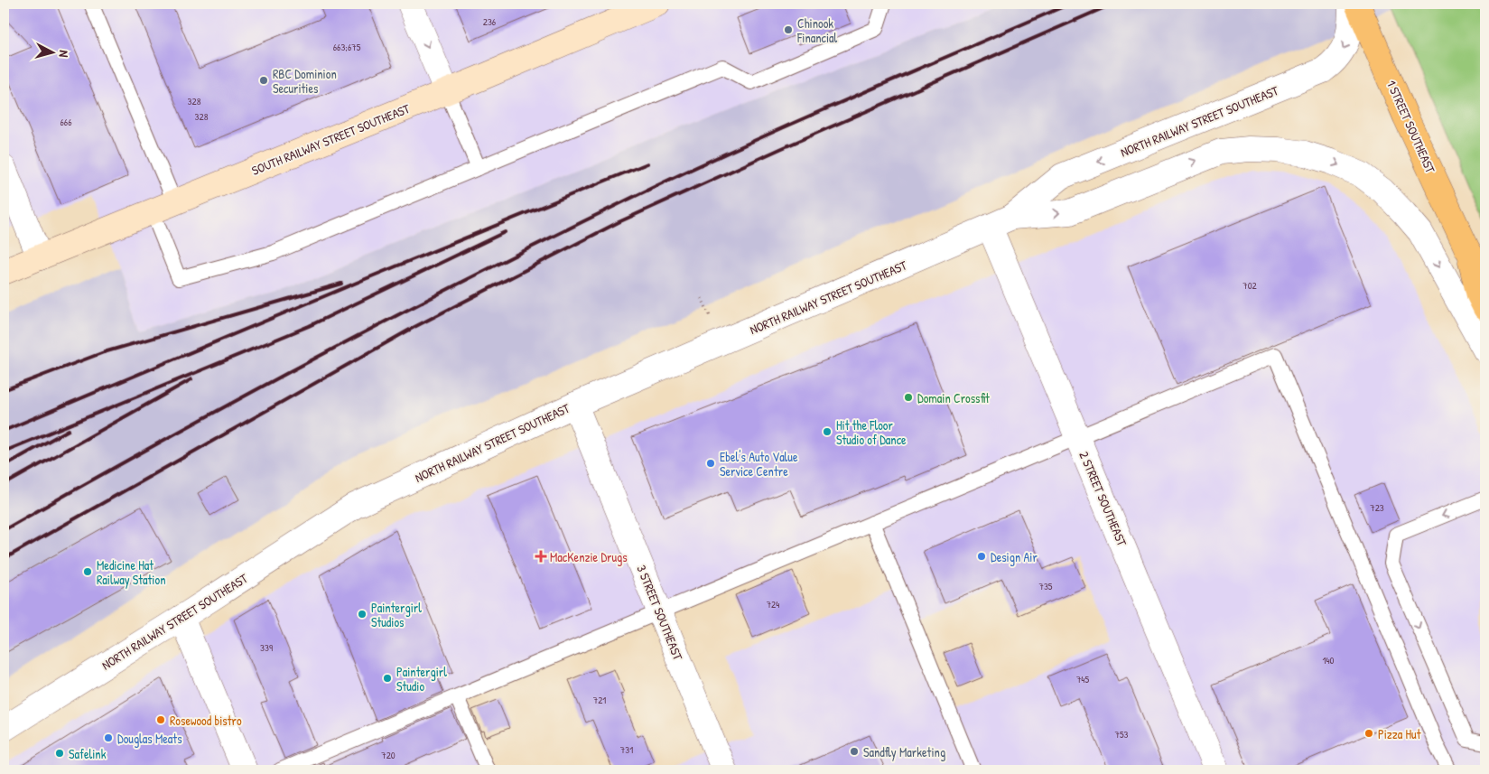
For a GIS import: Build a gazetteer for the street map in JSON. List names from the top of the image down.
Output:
{
  "streets": {
    "main road": ["1 STREET SOUTHEAST", "SOUTH RAILWAY STREET SOUTHEAST"],
    "street": ["NORTH RAILWAY STREET SOUTHEAST", "2 STREET SOUTHEAST", "3 STREET SOUTHEAST"]
  },
  "crossings": [
    ["NORTH RAILWAY STREET SOUTHEAST", "2 STREET SOUTHEAST"],
    ["NORTH RAILWAY STREET SOUTHEAST", "3 STREET SOUTHEAST"]
  ],
  "places": {
    "other": [
      "Chinook Financial",
      "RBC Dominion Securities",
      "Domain Crossfit",
      "Hit the Floor Studio of Dance",
      "Ebel's Auto Value Service Centre",
      "Design Air",
      "Medicine Hat Railway Station",
      "Paintergirl Studios",
      "Paintergirl Studio",
      "Rosewood bistro",
      "Pizza Hut",
      "Douglas Meats",
      "Sandfly Marketing",
      "Safelink"
    ],
    "health": ["MacKenzie Drugs"]
  },
  "house_numbers": [
    "236",
    "663;675",
    "328",
    "328",
    "666",
    "702",
    "723",
    "735",
    "724",
    "339",
    "140",
    "745",
    "721",
    "753",
    "731",
    "720"
  ],
  "north": "right"
}
